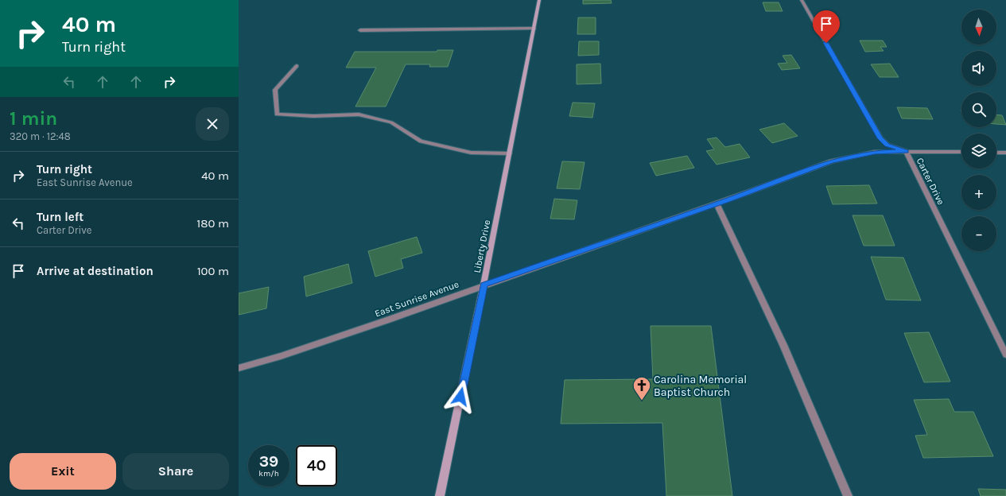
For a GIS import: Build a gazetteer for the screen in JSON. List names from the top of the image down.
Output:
{
  "streets": {
    "street": ["Carter Drive", "Liberty Drive", "East Sunrise Avenue"]
  },
  "crossings": [
    ["Carter Drive", "East Sunrise Avenue"],
    ["Liberty Drive", "East Sunrise Avenue"]
  ],
  "places": {
    "church": ["Carolina Memorial Baptist Church"]
  },
  "north": "bottom",
  "page": {
    "turn": ["40 m", "Turn right"],
    "map_buttons": ["+", "−"],
    "heading": ["1 min", "320 m · 12:48"],
    "list": [
      {
        "name": "Turn right",
        "note": "East Sunrise Avenue",
        "value": "40 m"
      },
      {
        "name": "Turn left",
        "note": "Carter Drive",
        "value": "180 m"
      },
      {
        "name": "Arrive at destination",
        "value": "100 m"
      }
    ],
    "speed": "39 km/h",
    "limit": "40",
    "buttons": ["Exit", "Share"]
  }
}
